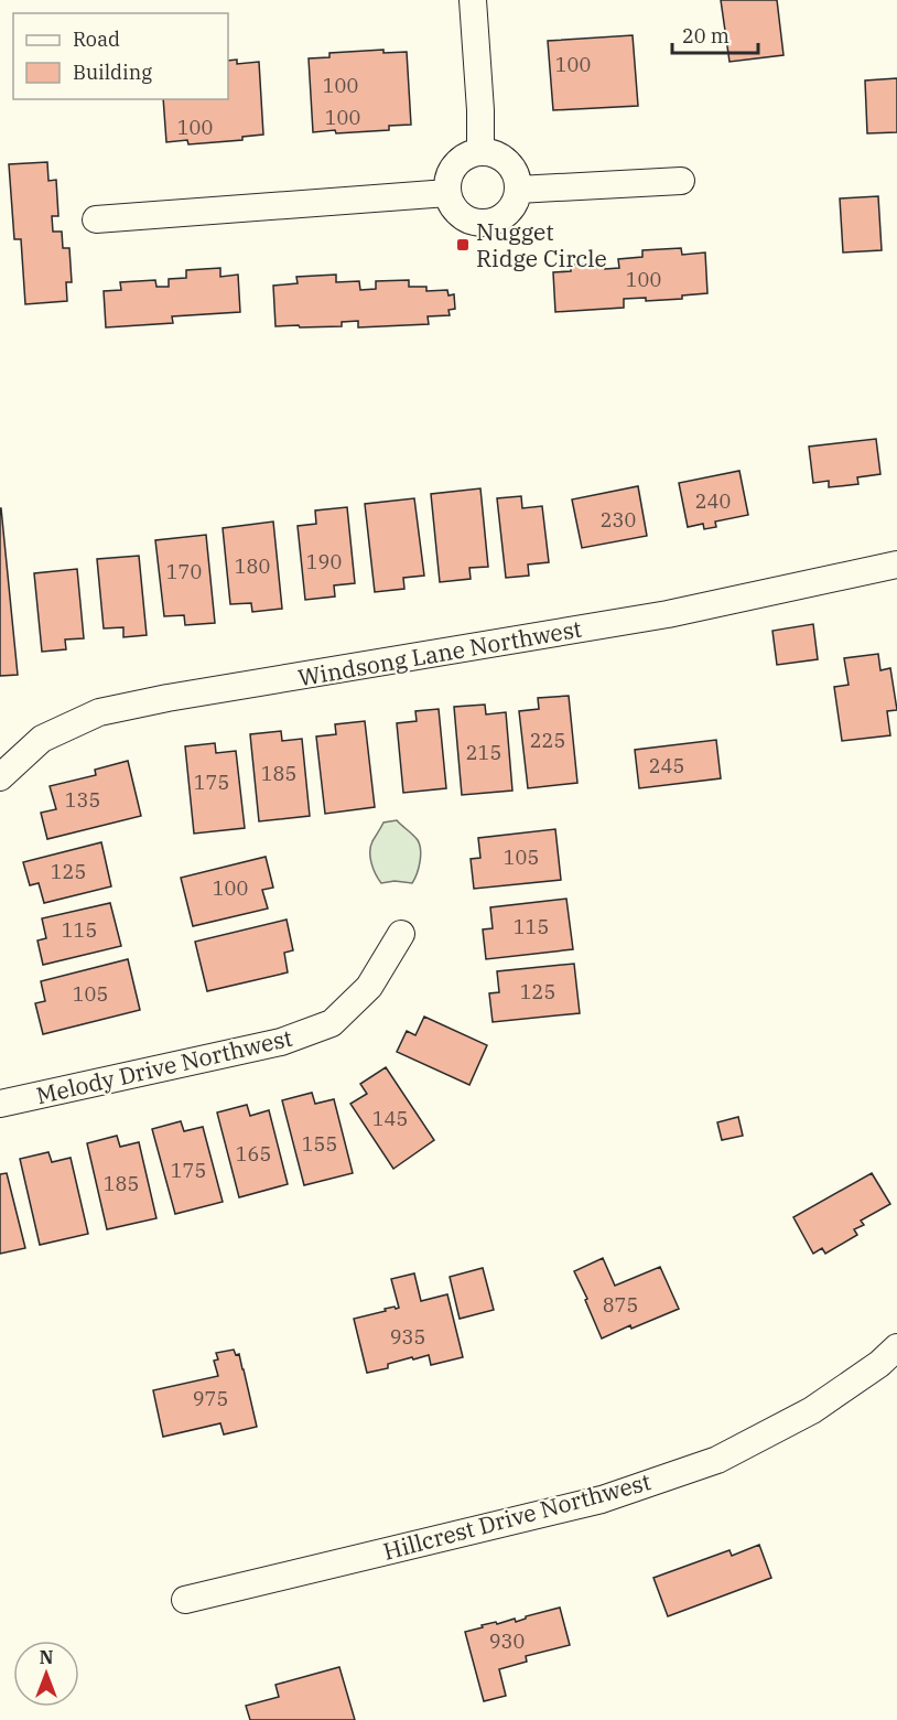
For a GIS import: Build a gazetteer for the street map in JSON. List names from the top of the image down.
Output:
{
  "streets": {
    "street": ["Windsong Lane Northwest", "Melody Drive Northwest", "Hillcrest Drive Northwest"]
  },
  "places": {
    "transit": ["Nugget Ridge Circle"]
  },
  "house_numbers": [
    "100",
    "100",
    "100",
    "100",
    "100",
    "240",
    "230",
    "190",
    "180",
    "170",
    "225",
    "215",
    "245",
    "185",
    "175",
    "135",
    "105",
    "125",
    "100",
    "115",
    "115",
    "125",
    "105",
    "145",
    "155",
    "165",
    "175",
    "185",
    "875",
    "935",
    "975",
    "930"
  ],
  "legend": ["Road", "Building"],
  "scale_bar": "20 m",
  "north": "top"
}
